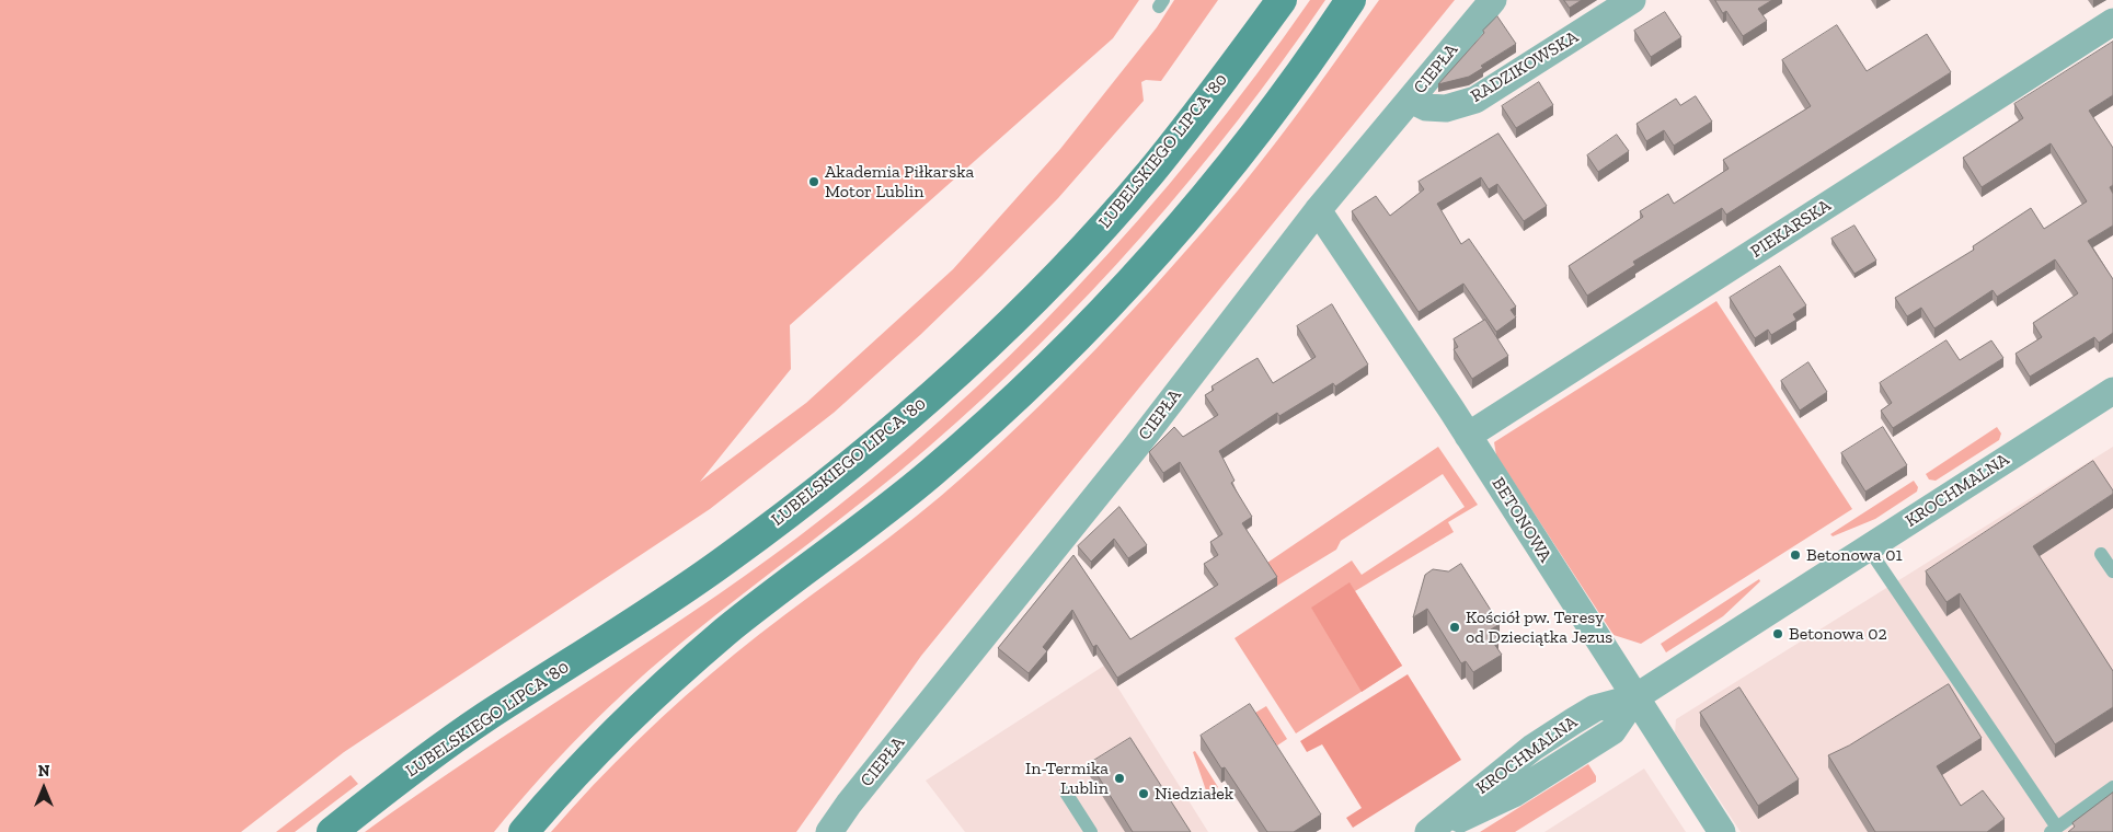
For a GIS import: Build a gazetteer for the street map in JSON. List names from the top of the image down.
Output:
{
  "streets": {
    "main road": ["LUBELSKIEGO LIPCA '80"],
    "street": [
      "RADZIKOWSKA",
      "CIEPŁA",
      "PIEKARSKA",
      "KROCHMALNA",
      "BETONOWA"
    ]
  },
  "crossings": [
    ["RADZIKOWSKA", "CIEPŁA"],
    ["CIEPŁA", "BETONOWA"],
    ["PIEKARSKA", "BETONOWA"],
    ["KROCHMALNA", "BETONOWA"]
  ],
  "places": [
    "Akademia Piłkarska Motor Lublin",
    "Betonowa 01",
    "Kościół pw. Teresy od Dzieciątka Jezus",
    "Betonowa 02",
    "In-Termika Lublin",
    "Niedziałek"
  ],
  "north": "top"
}
